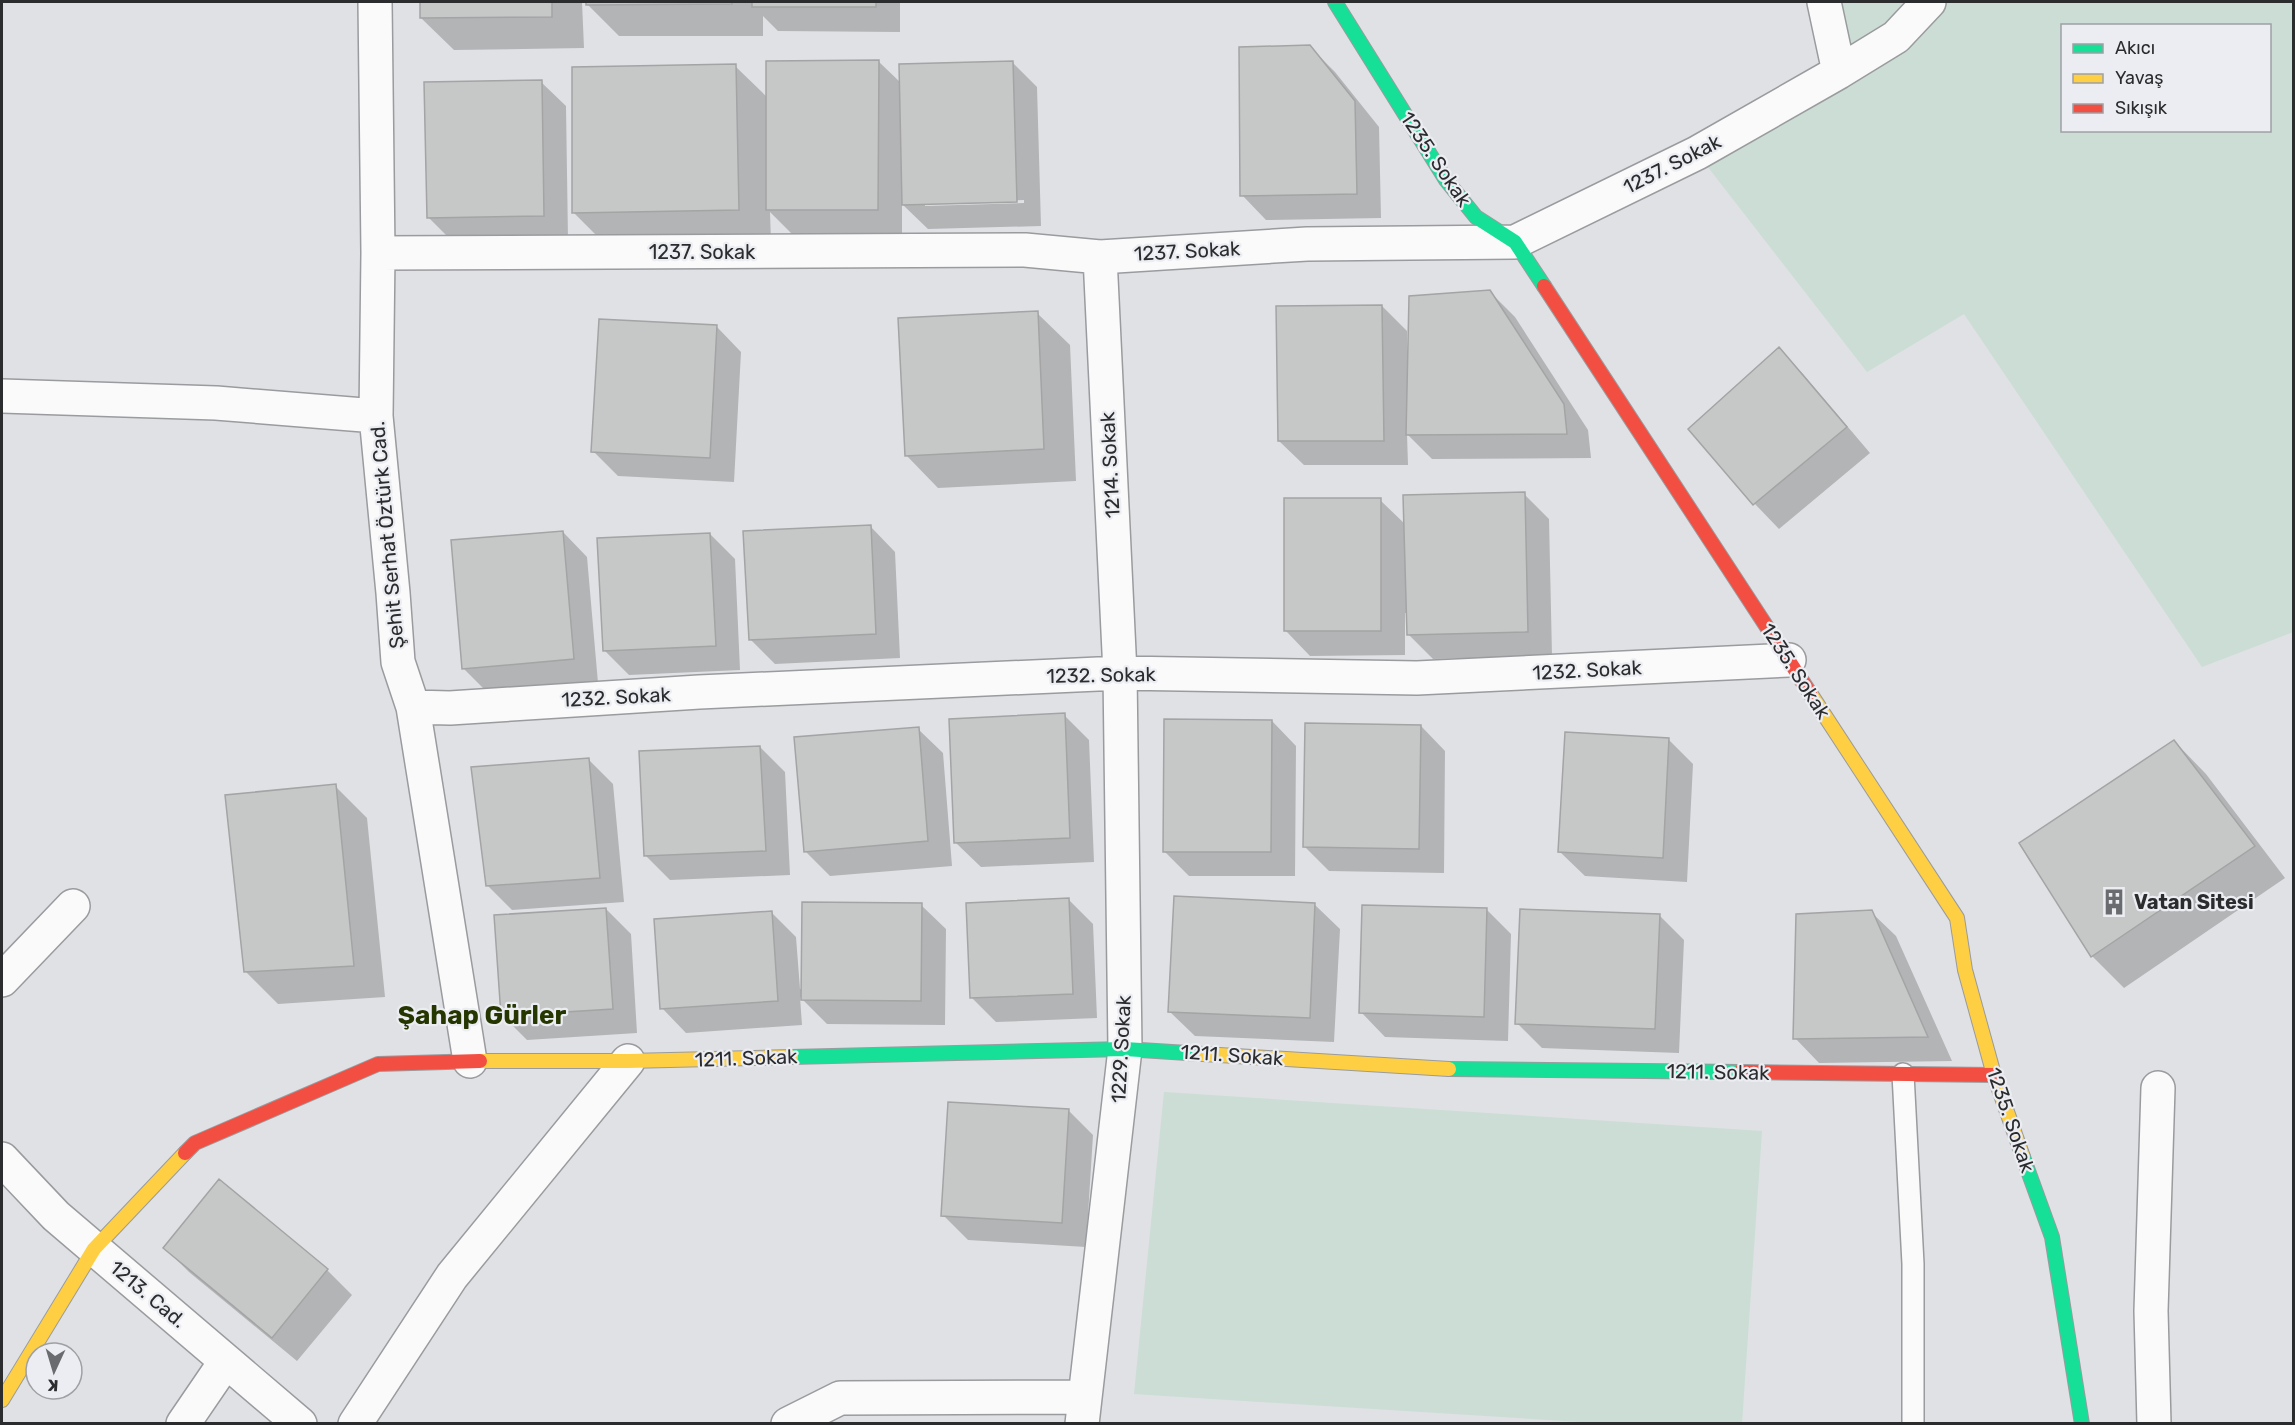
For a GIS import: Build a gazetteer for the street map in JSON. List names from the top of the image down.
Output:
{
  "streets": {
    "street": [
      "1235. Sokak",
      "1237. Sokak",
      "1214. Sokak",
      "Şehit Serhat Öztürk Cad.",
      "1232. Sokak",
      "1229. Sokak",
      "1211. Sokak",
      "1213. Cad."
    ]
  },
  "crossings": [
    ["1235. Sokak", "1237. Sokak"],
    ["1235. Sokak", "1232. Sokak"],
    ["1235. Sokak", "1211. Sokak"],
    ["1237. Sokak", "1214. Sokak"],
    ["1237. Sokak", "Şehit Serhat Öztürk Cad."],
    ["1214. Sokak", "1232. Sokak"],
    ["1214. Sokak", "1229. Sokak"],
    ["Şehit Serhat Öztürk Cad.", "1232. Sokak"],
    ["Şehit Serhat Öztürk Cad.", "1211. Sokak"],
    ["1232. Sokak", "1229. Sokak"],
    ["1229. Sokak", "1211. Sokak"],
    ["1211. Sokak", "1213. Cad."]
  ],
  "districts": ["Şahap Gürler"],
  "places": {
    "building": ["Vatan Sitesi"]
  },
  "legend": ["Akıcı", "Yavaş", "Sıkışık"],
  "north": "bottom"
}
